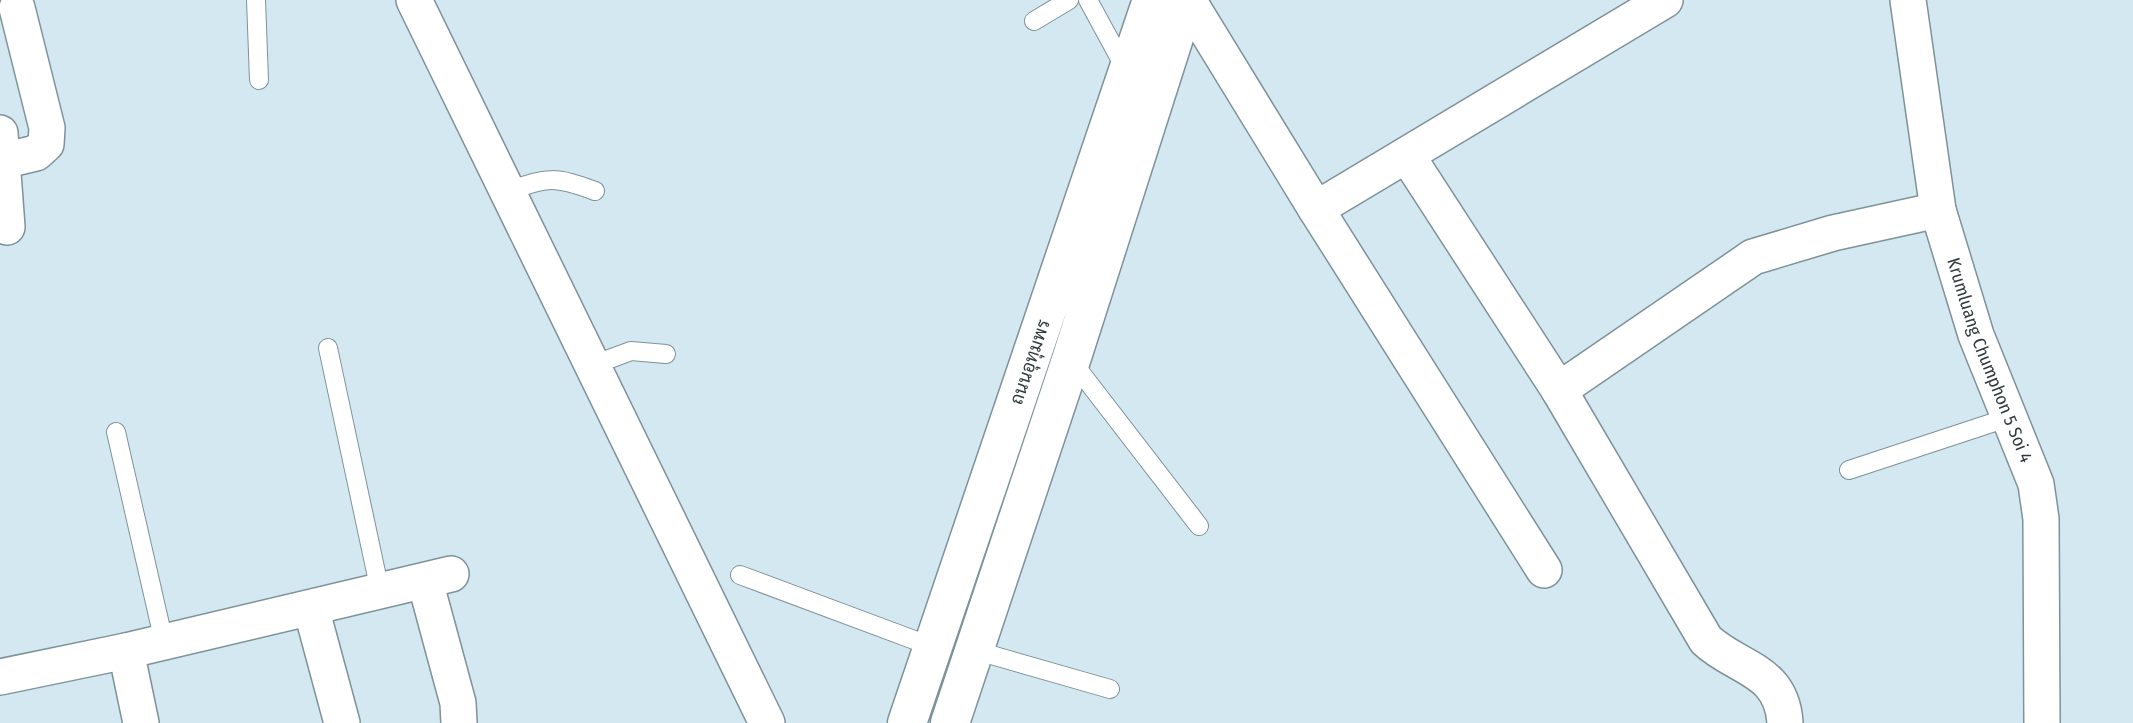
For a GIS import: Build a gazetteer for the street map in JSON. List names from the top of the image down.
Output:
{
  "streets": {
    "street": ["Krumluang Chumphon 5 Soi 4", "ถนนอุทุมพร"]
  }
}
